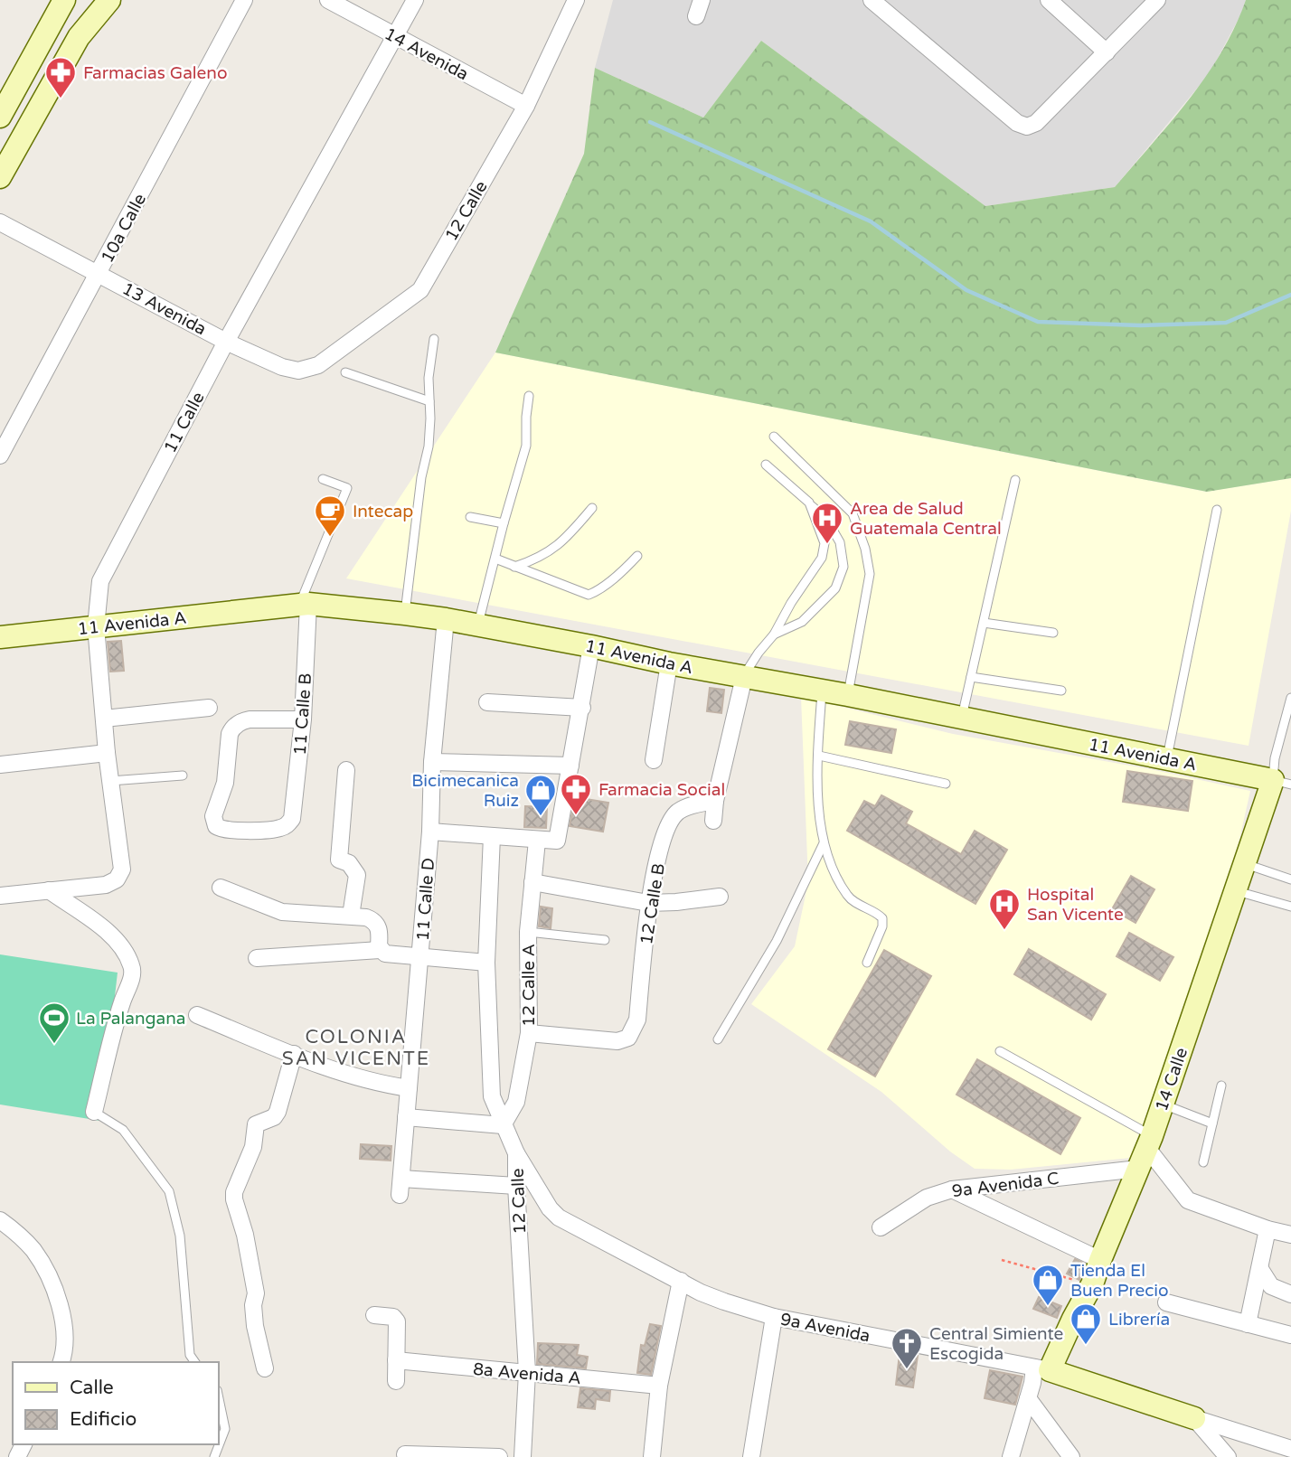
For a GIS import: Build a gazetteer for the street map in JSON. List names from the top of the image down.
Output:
{
  "streets": {
    "street": [
      "14 Avenida",
      "12 Calle",
      "10a Calle",
      "13 Avenida",
      "11 Calle",
      "11 Avenida A",
      "11 Calle B",
      "11 Calle D",
      "12 Calle B",
      "12 Calle A",
      "14 Calle",
      "9a Avenida C",
      "9a Avenida",
      "8a Avenida A"
    ]
  },
  "crossings": [
    ["14 Avenida", "12 Calle"],
    ["14 Avenida", "11 Calle"],
    ["12 Calle", "13 Avenida"],
    ["12 Calle", "11 Calle D"],
    ["12 Calle", "12 Calle A"],
    ["12 Calle", "9a Avenida"],
    ["12 Calle", "8a Avenida A"],
    ["10a Calle", "13 Avenida"],
    ["13 Avenida", "11 Calle"],
    ["11 Calle", "11 Avenida A"],
    ["11 Avenida A", "11 Calle B"],
    ["11 Avenida A", "11 Calle D"],
    ["11 Avenida A", "14 Calle"],
    ["12 Calle B", "12 Calle A"],
    ["14 Calle", "9a Avenida C"],
    ["14 Calle", "9a Avenida"]
  ],
  "districts": ["COLONIA SAN VICENTE"],
  "places": {
    "pharmacy": ["Farmacias Galeno", "Farmacia Social"],
    "cafe": ["Intecap"],
    "hospital": ["Area de Salud Guatemala Central", "Hospital San Vicente"],
    "shop": ["Bicimecanica Ruiz", "Tienda El Buen Precio", "Librería"],
    "sports": ["La Palangana"],
    "church": ["Central Simiente Escogida"]
  },
  "legend": ["Calle", "Edificio"]
}
